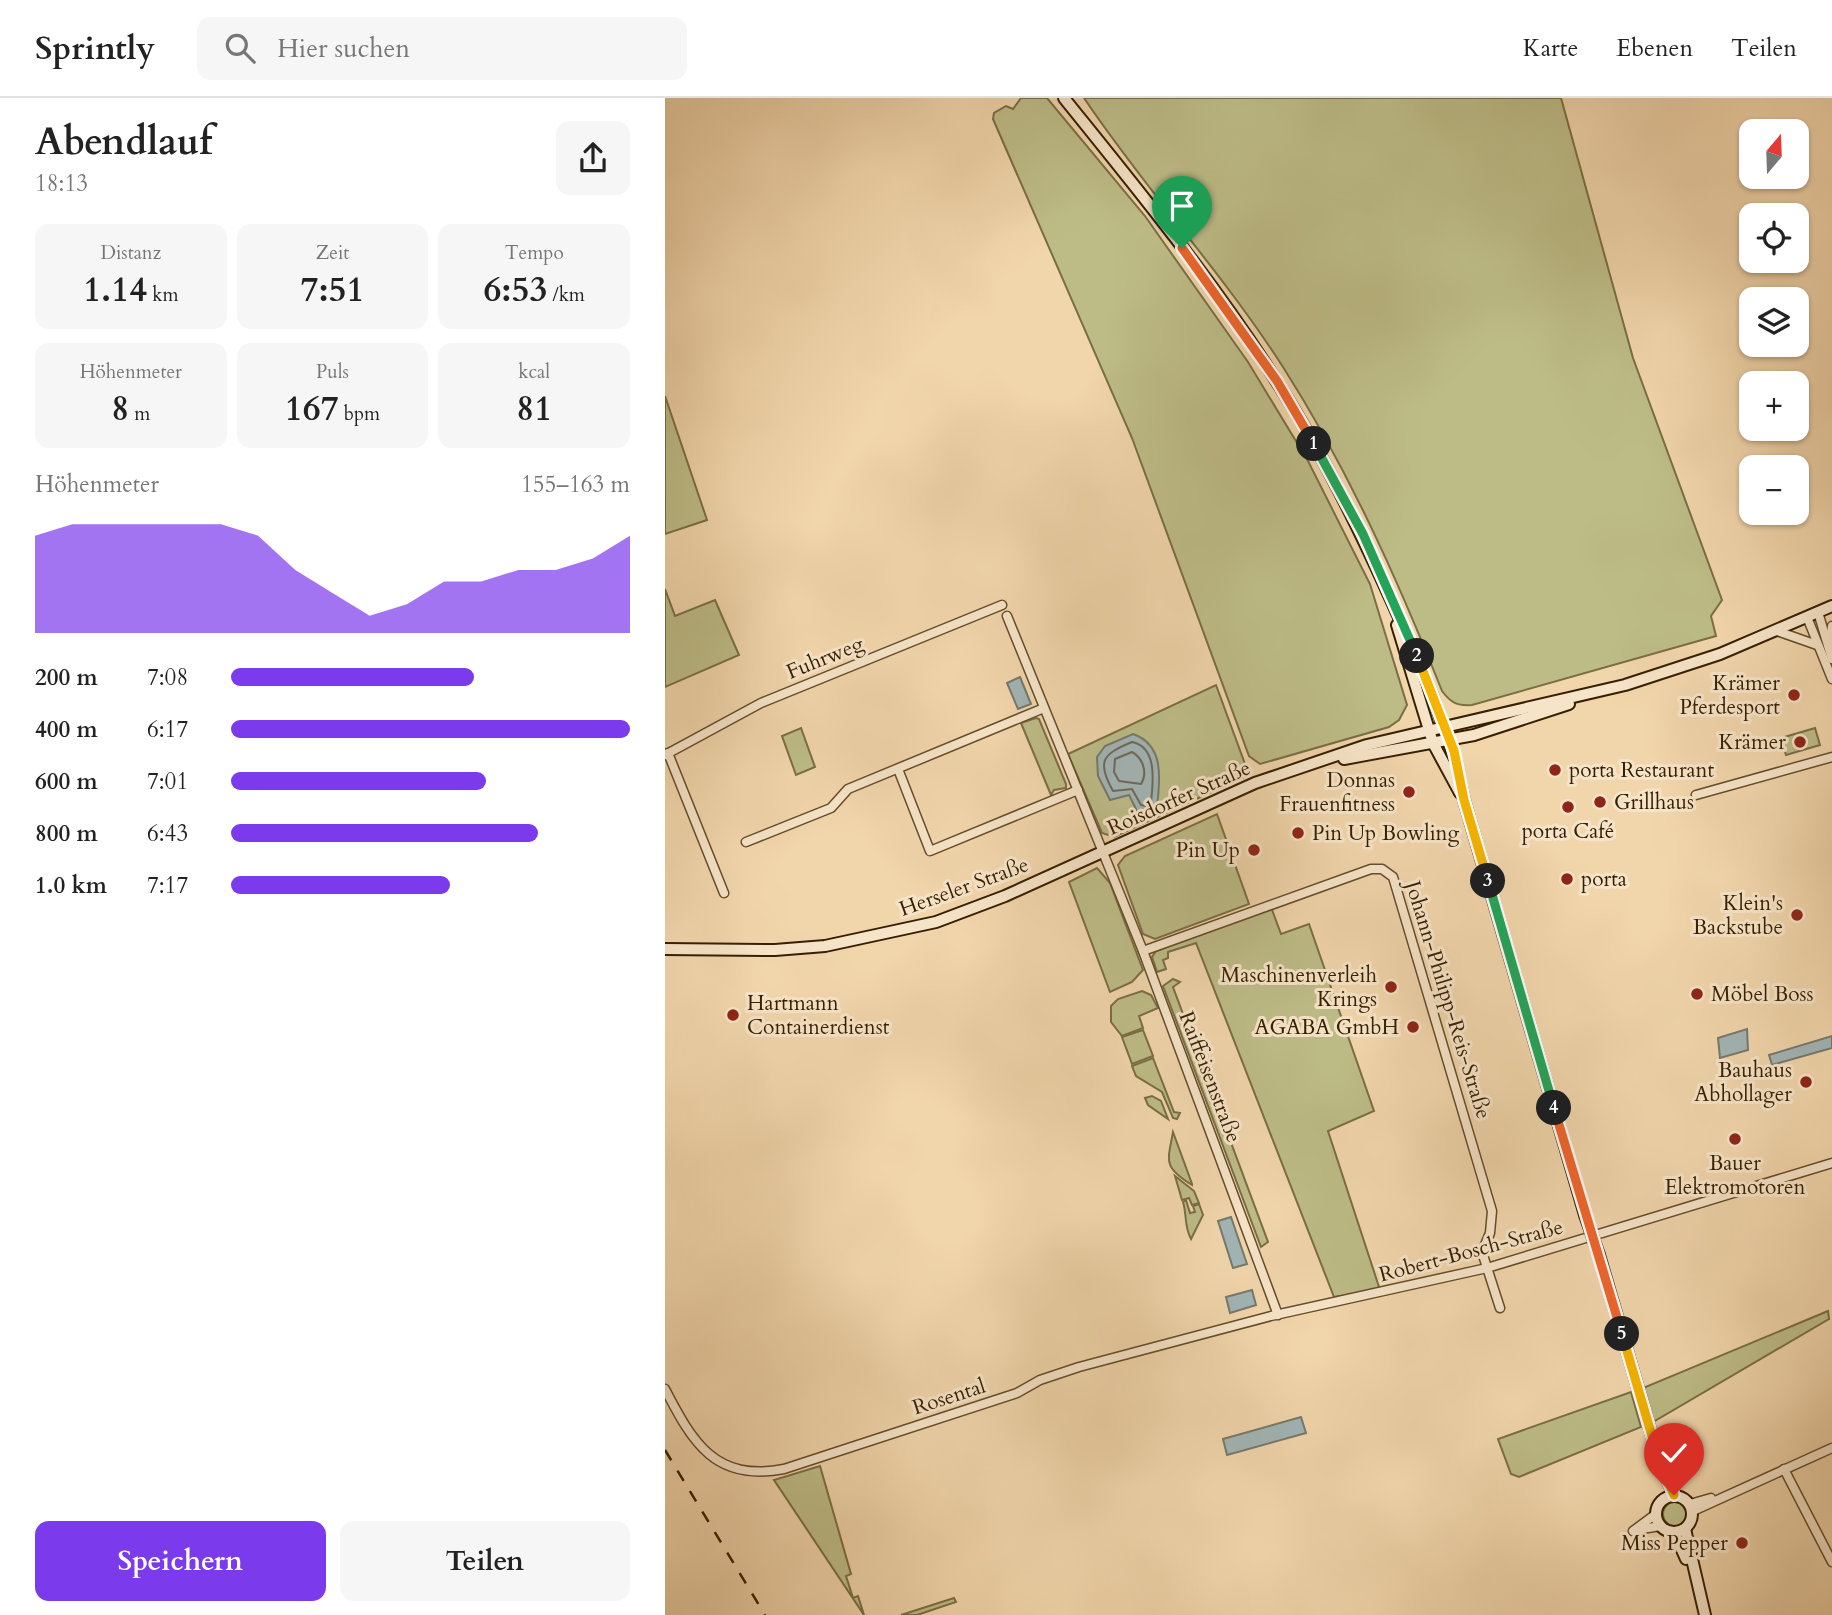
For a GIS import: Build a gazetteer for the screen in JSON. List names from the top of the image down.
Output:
{
  "streets": {
    "main road": ["Roisdorfer Straße", "Herseler Straße"],
    "street": [
      "Fuhrweg",
      "Johann-Philipp-Reis-Straße",
      "Raiffeisenstraße",
      "Robert-Bosch-Straße",
      "Rosental"
    ]
  },
  "crossings": [
    ["Roisdorfer Straße", "Herseler Straße"],
    ["Roisdorfer Straße", "Raiffeisenstraße"],
    ["Herseler Straße", "Raiffeisenstraße"],
    ["Johann-Philipp-Reis-Straße", "Raiffeisenstraße"],
    ["Johann-Philipp-Reis-Straße", "Robert-Bosch-Straße"],
    ["Raiffeisenstraße", "Robert-Bosch-Straße"],
    ["Raiffeisenstraße", "Rosental"],
    ["Robert-Bosch-Straße", "Rosental"]
  ],
  "places": [
    "Krämer Pferdesport",
    "Krämer",
    "porta Restaurant",
    "Donnas Frauenfitness",
    "Grillhaus",
    "porta Café",
    "Pin Up Bowling",
    "Pin Up",
    "porta",
    "Klein's Backstube",
    "Maschinenverleih Krings",
    "Möbel Boss",
    "Hartmann Containerdienst",
    "AGABA GmbH",
    "Bauhaus Abhollager",
    "Bauer Elektromotoren",
    "Miss Pepper"
  ],
  "north": "top",
  "page": {
    "header": "Sprintly",
    "search": "Hier suchen",
    "nav": ["Karte", "Ebenen", "Teilen"],
    "heading": ["Abendlauf", "18:13"],
    "map_buttons": ["+", "−"],
    "stats": [
      ["Distanz", "1.14 km"],
      ["Zeit", "7:51"],
      ["Tempo", "6:53 /km"],
      ["Höhenmeter", "8 m"],
      ["Puls", "167 bpm"],
      ["kcal", "81"]
    ],
    "pins": [
      "1",
      "2",
      "3",
      "4",
      "5"
    ],
    "chart": ["Höhenmeter", "155–163 m"],
    "list": [
      {
        "name": "200 m",
        "note": "7:08"
      },
      {
        "name": "400 m",
        "note": "6:17"
      },
      {
        "name": "600 m",
        "note": "7:01"
      },
      {
        "name": "800 m",
        "note": "6:43"
      },
      {
        "name": "1.0 km",
        "note": "7:17"
      }
    ],
    "buttons": ["Speichern", "Teilen"]
  }
}
